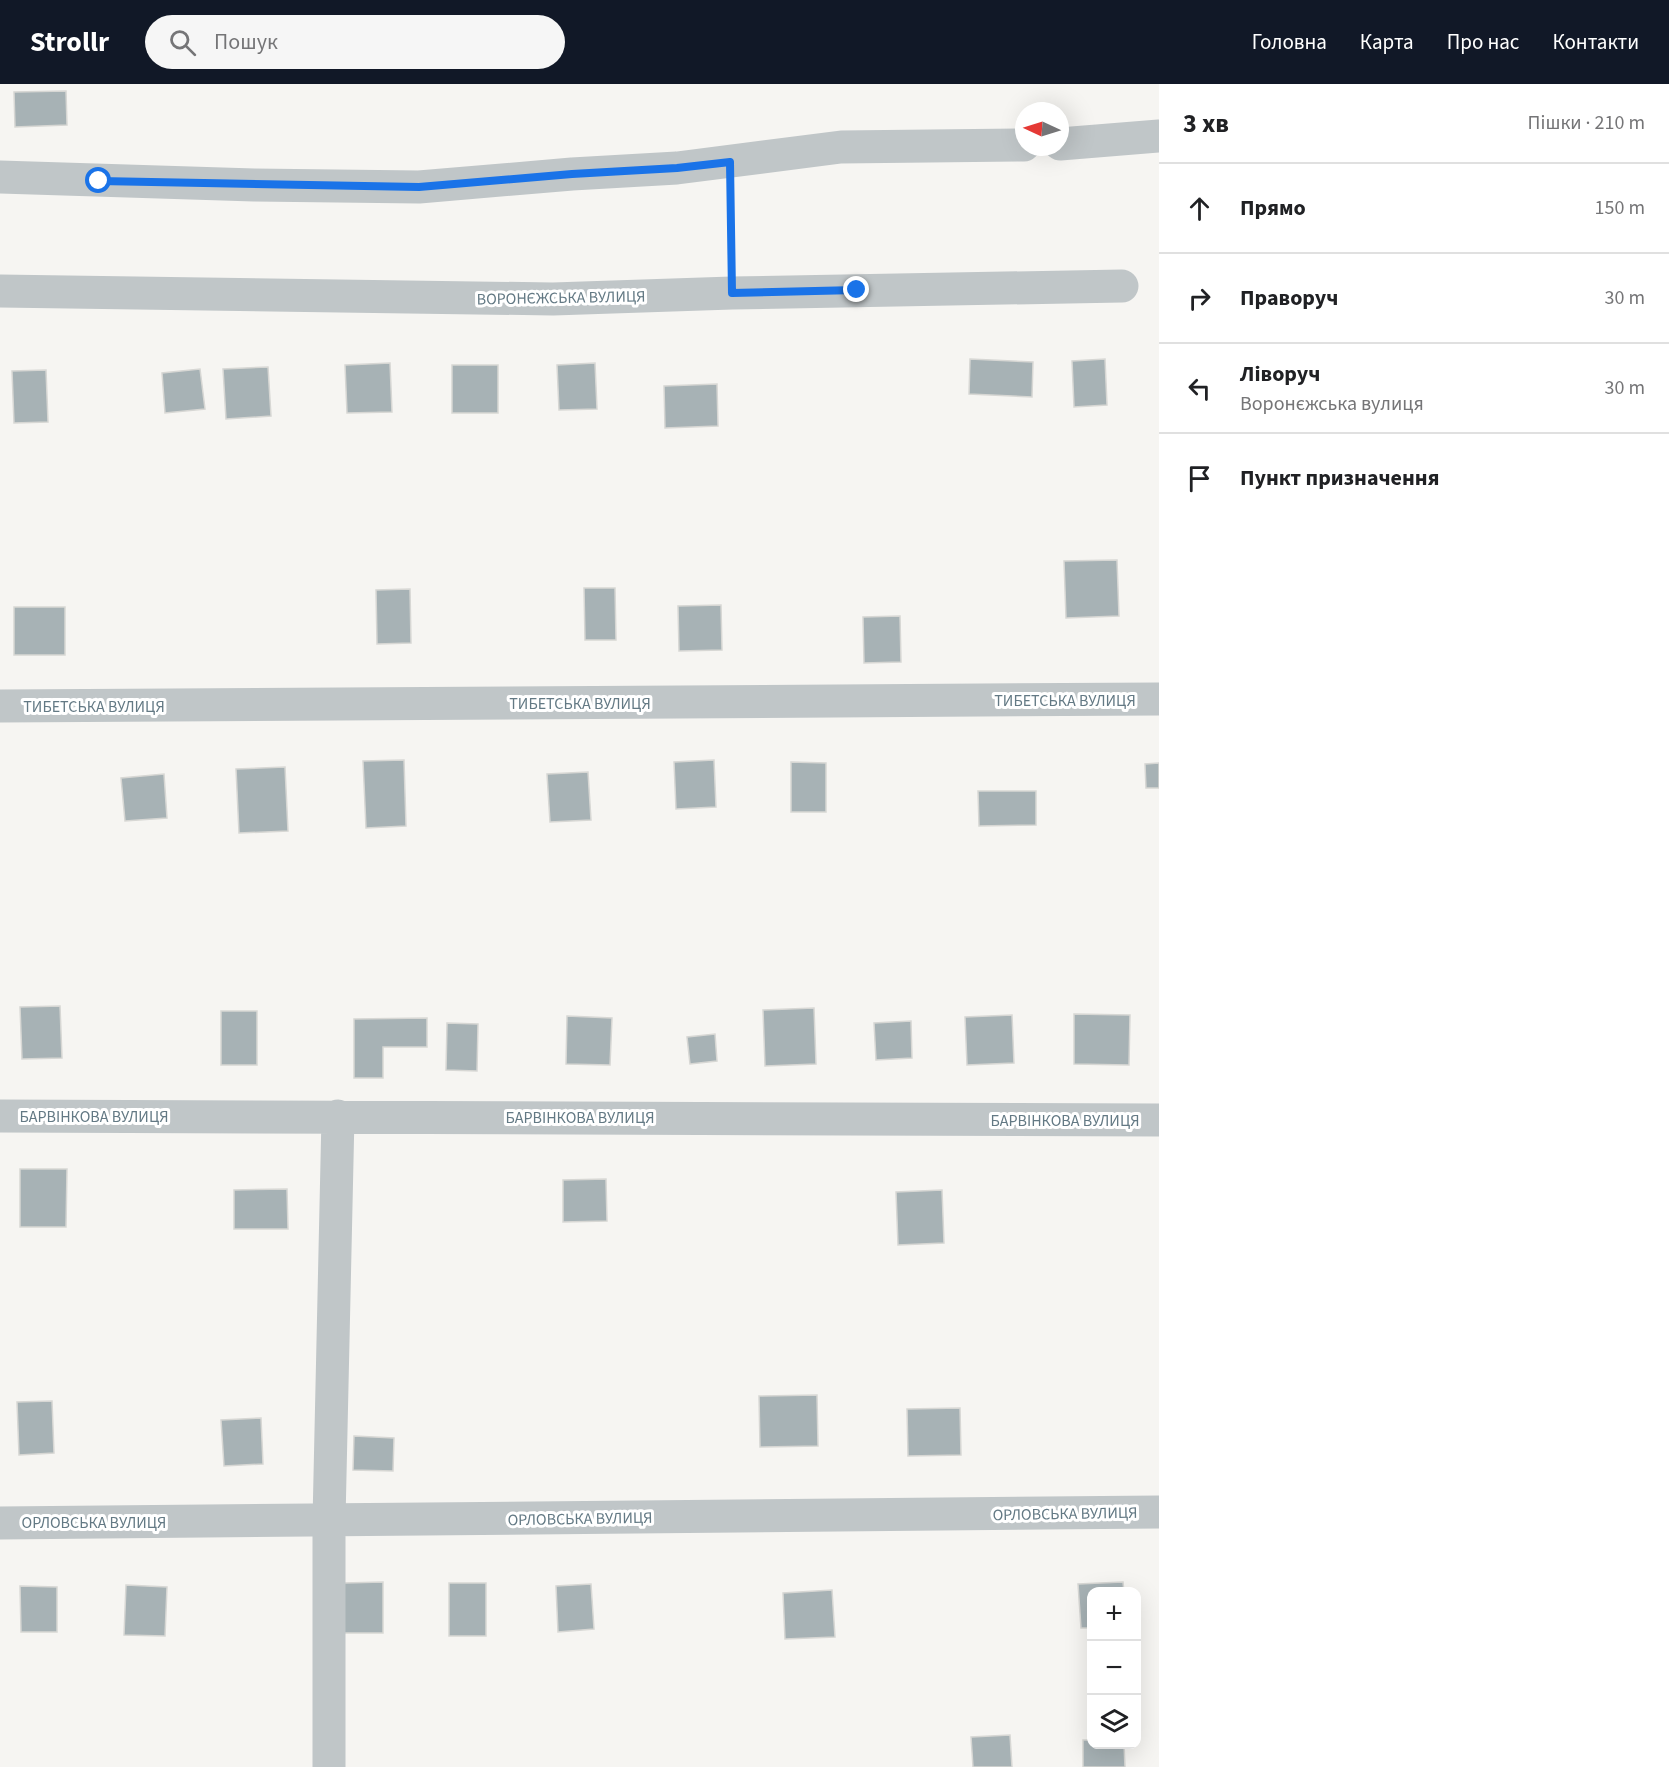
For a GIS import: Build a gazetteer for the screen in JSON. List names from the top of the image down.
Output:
{
  "streets": {
    "street": [
      "ВОРОНЄЖСЬКА ВУЛИЦЯ",
      "ТИБЕТСЬКА ВУЛИЦЯ",
      "БАРВІНКОВА ВУЛИЦЯ",
      "ОРЛОВСЬКА ВУЛИЦЯ"
    ]
  },
  "north": "left",
  "page": {
    "header": "Strollr",
    "search": "Пошук",
    "nav": [
      "Головна",
      "Карта",
      "Про нас",
      "Контакти"
    ],
    "heading": ["3 хв", "Пішки · 210 m"],
    "list": [
      ["Прямо", "150 m"],
      ["Праворуч", "30 m"],
      ["Ліворуч", "Воронєжська вулиця", "30 m"],
      "Пункт призначення"
    ],
    "map_buttons": ["+", "−"]
  }
}
